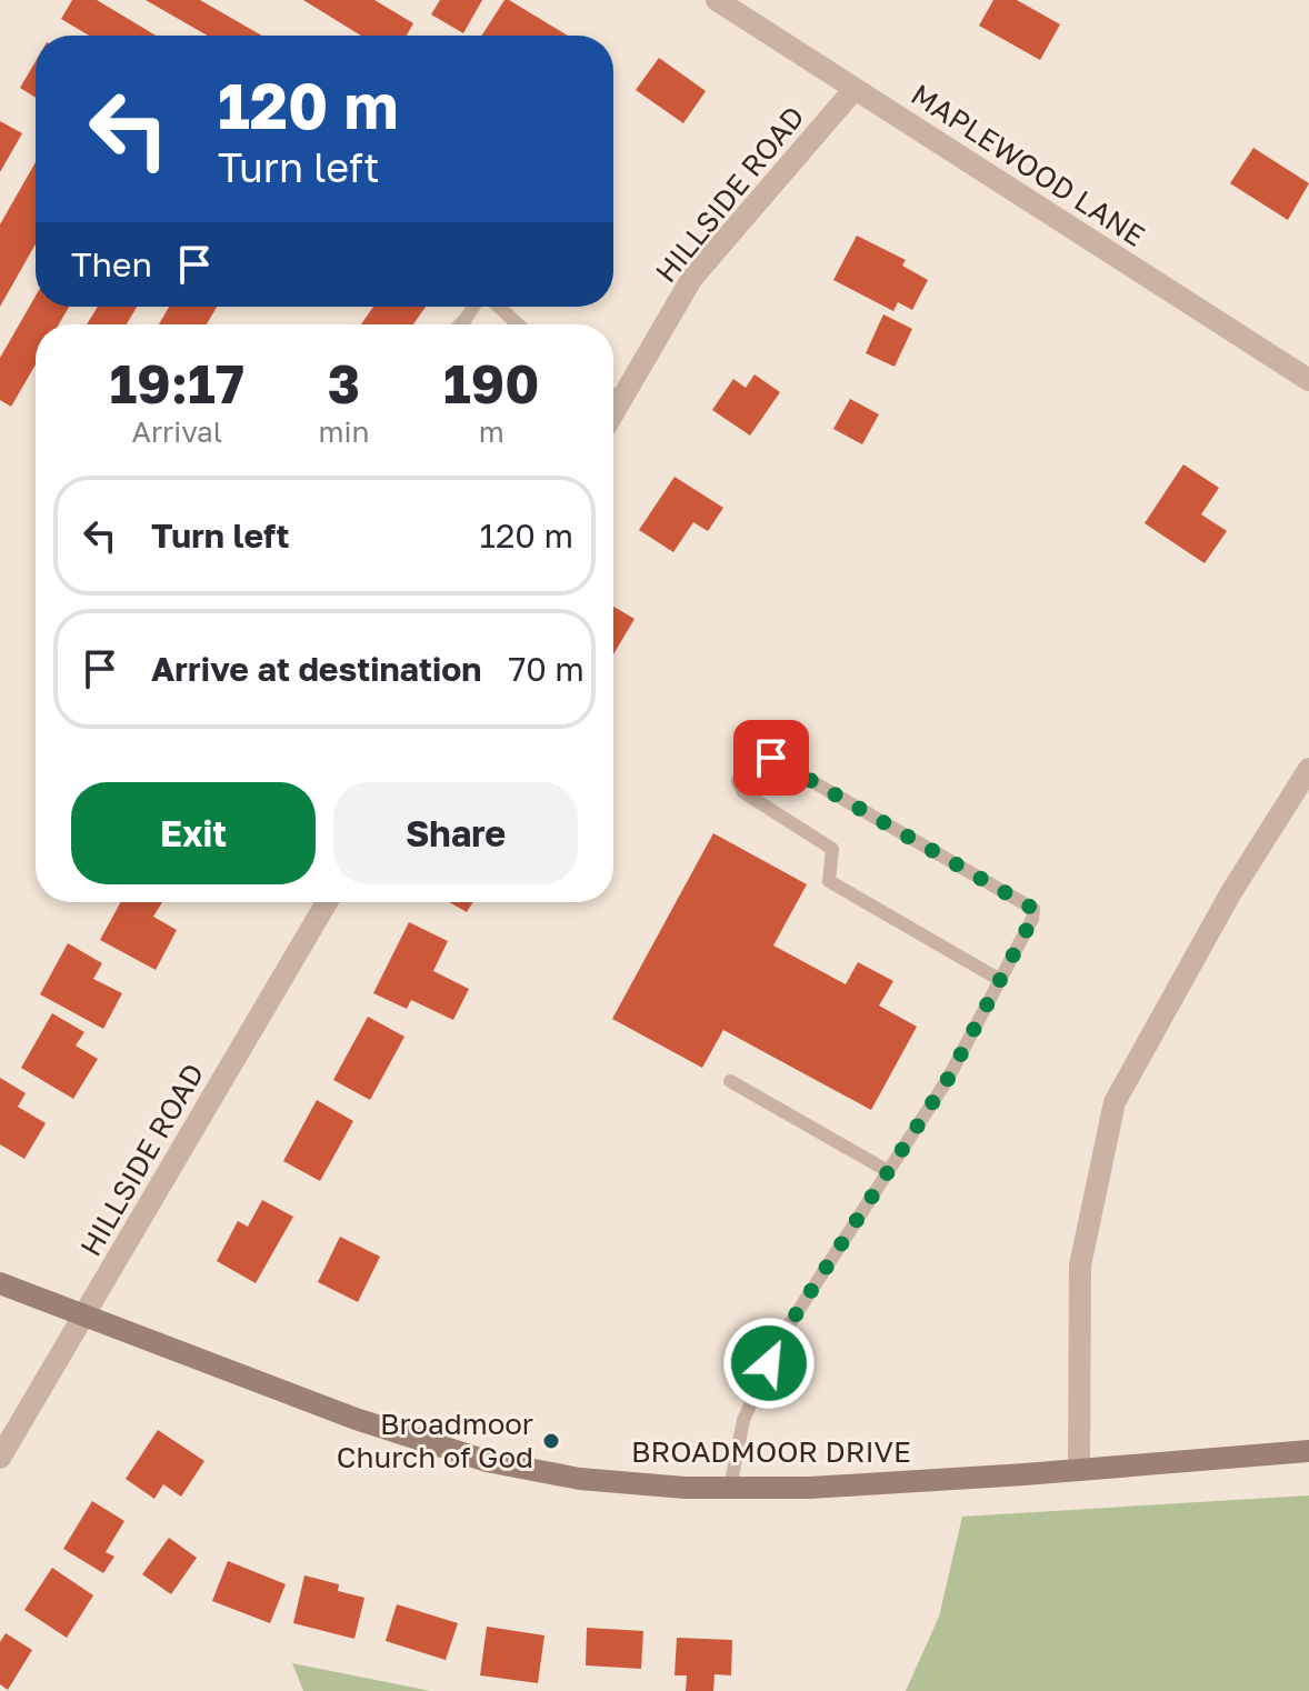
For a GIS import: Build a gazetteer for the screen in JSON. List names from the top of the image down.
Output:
{
  "streets": {
    "main road": ["BROADMOOR DRIVE"],
    "street": ["MAPLEWOOD LANE", "HILLSIDE ROAD"]
  },
  "crossings": [
    ["MAPLEWOOD LANE", "HILLSIDE ROAD"],
    ["HILLSIDE ROAD", "BROADMOOR DRIVE"]
  ],
  "places": ["Broadmoor Church of God"],
  "page": {
    "turn": ["120 m", "Turn left"],
    "then": "Then",
    "eta": [
      "19:17",
      "Arrival",
      "3",
      "min",
      "190",
      "m"
    ],
    "list": [
      {
        "name": "Turn left",
        "value": "120 m"
      },
      {
        "name": "Arrive at destination",
        "value": "70 m"
      }
    ],
    "buttons": ["Exit", "Share"]
  }
}
